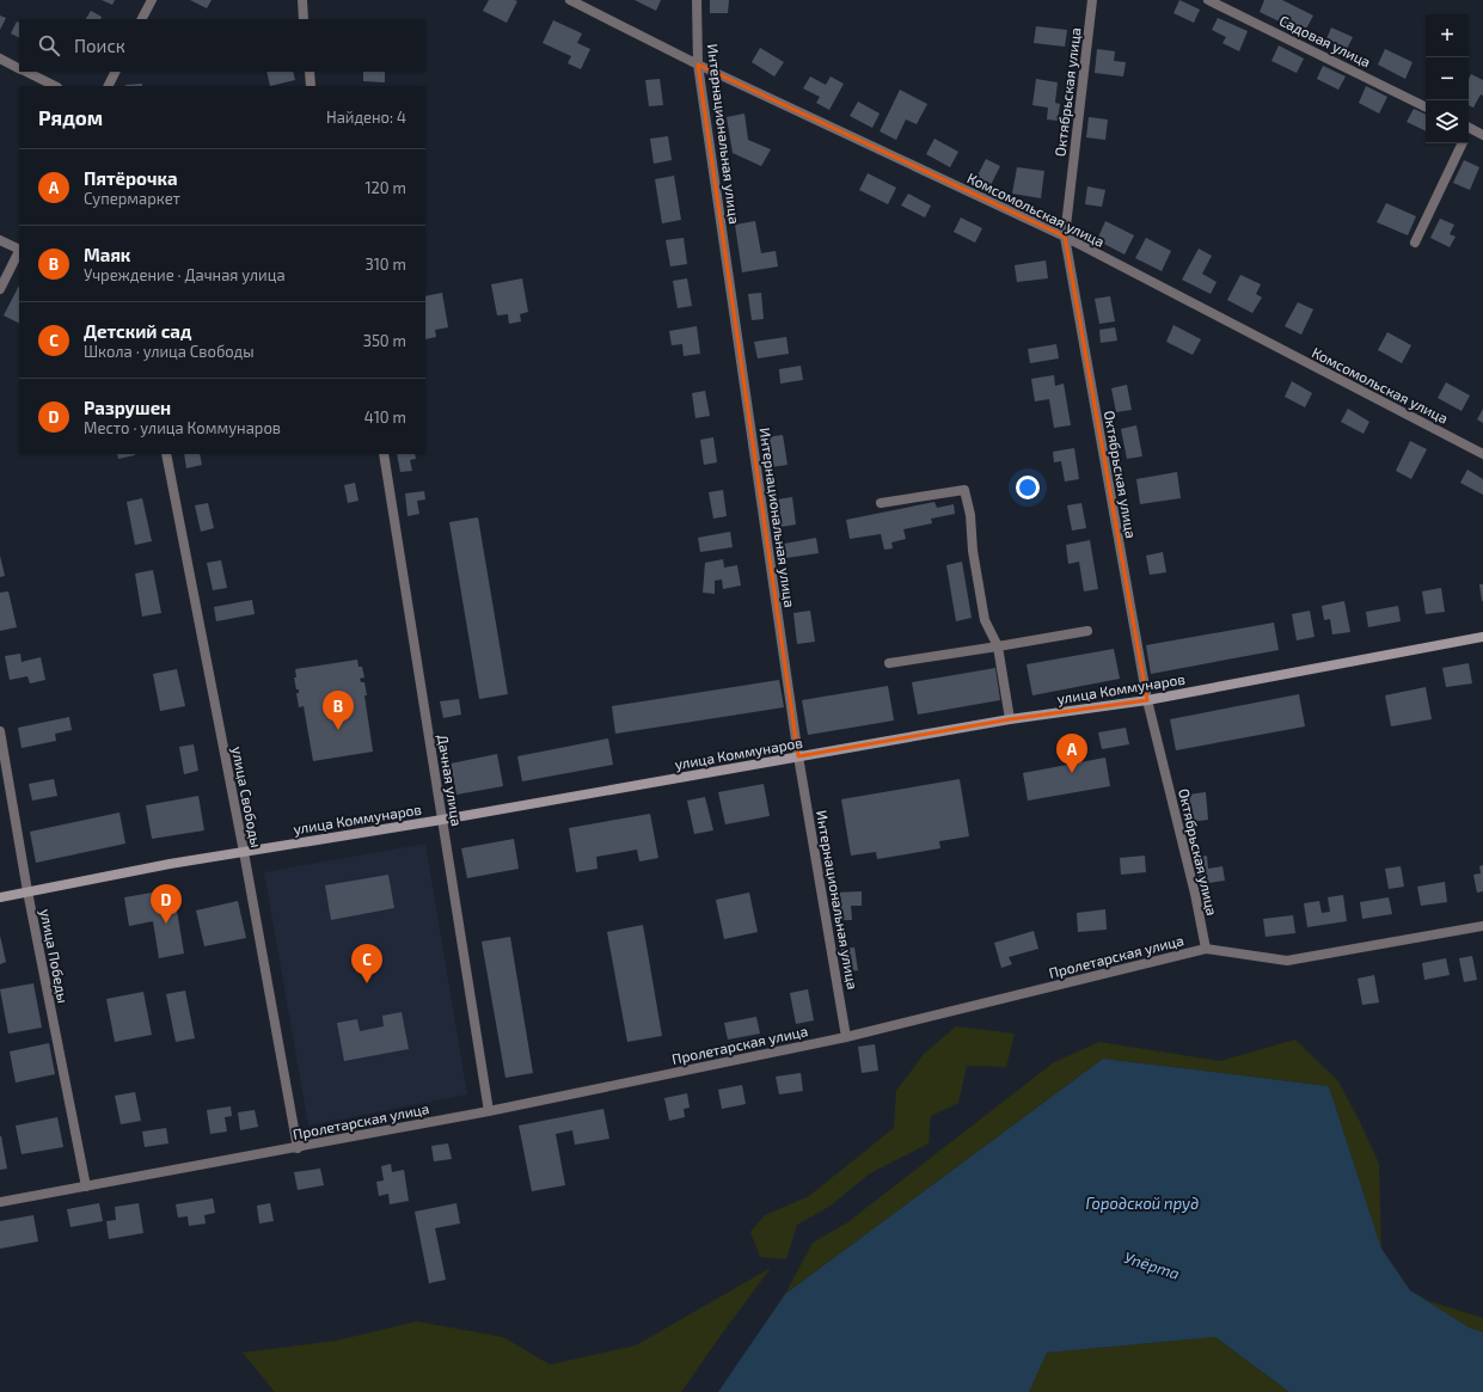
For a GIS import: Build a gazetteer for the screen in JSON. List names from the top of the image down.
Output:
{
  "streets": {
    "main road": ["улица Коммунаров"],
    "street": [
      "Садовая улица",
      "Октябрьская улица",
      "Интернациональная улица",
      "Комсомольская улица",
      "Дачная улица",
      "улица Свободы",
      "улица Победы",
      "Пролетарская улица"
    ]
  },
  "crossings": [
    ["Октябрьская улица", "Комсомольская улица"],
    ["Октябрьская улица", "улица Коммунаров"],
    ["Октябрьская улица", "Пролетарская улица"],
    ["Интернациональная улица", "Комсомольская улица"],
    ["Интернациональная улица", "улица Коммунаров"],
    ["Интернациональная улица", "Пролетарская улица"],
    ["улица Коммунаров", "Дачная улица"],
    ["улица Коммунаров", "улица Свободы"],
    ["улица Коммунаров", "улица Победы"],
    ["Дачная улица", "Пролетарская улица"],
    ["улица Свободы", "Пролетарская улица"],
    ["улица Победы", "Пролетарская улица"]
  ],
  "water": ["Городской пруд", "Упёрта"],
  "page": {
    "map_buttons": ["+", "−"],
    "search": "Поиск",
    "heading": ["Рядом", "Найдено: 4"],
    "list": [
      {
        "mark": "A",
        "name": "Пятёрочка",
        "note": "Супермаркет",
        "value": "120 m"
      },
      {
        "mark": "B",
        "name": "Маяк",
        "note": "Учреждение · Дачная улица",
        "value": "310 m"
      },
      {
        "mark": "C",
        "name": "Детский сад",
        "note": "Школа · улица Свободы",
        "value": "350 m"
      },
      {
        "mark": "D",
        "name": "Разрушен",
        "note": "Место · улица Коммунаров",
        "value": "410 m"
      }
    ],
    "pins": [
      "B",
      "A",
      "D",
      "C"
    ]
  }
}
